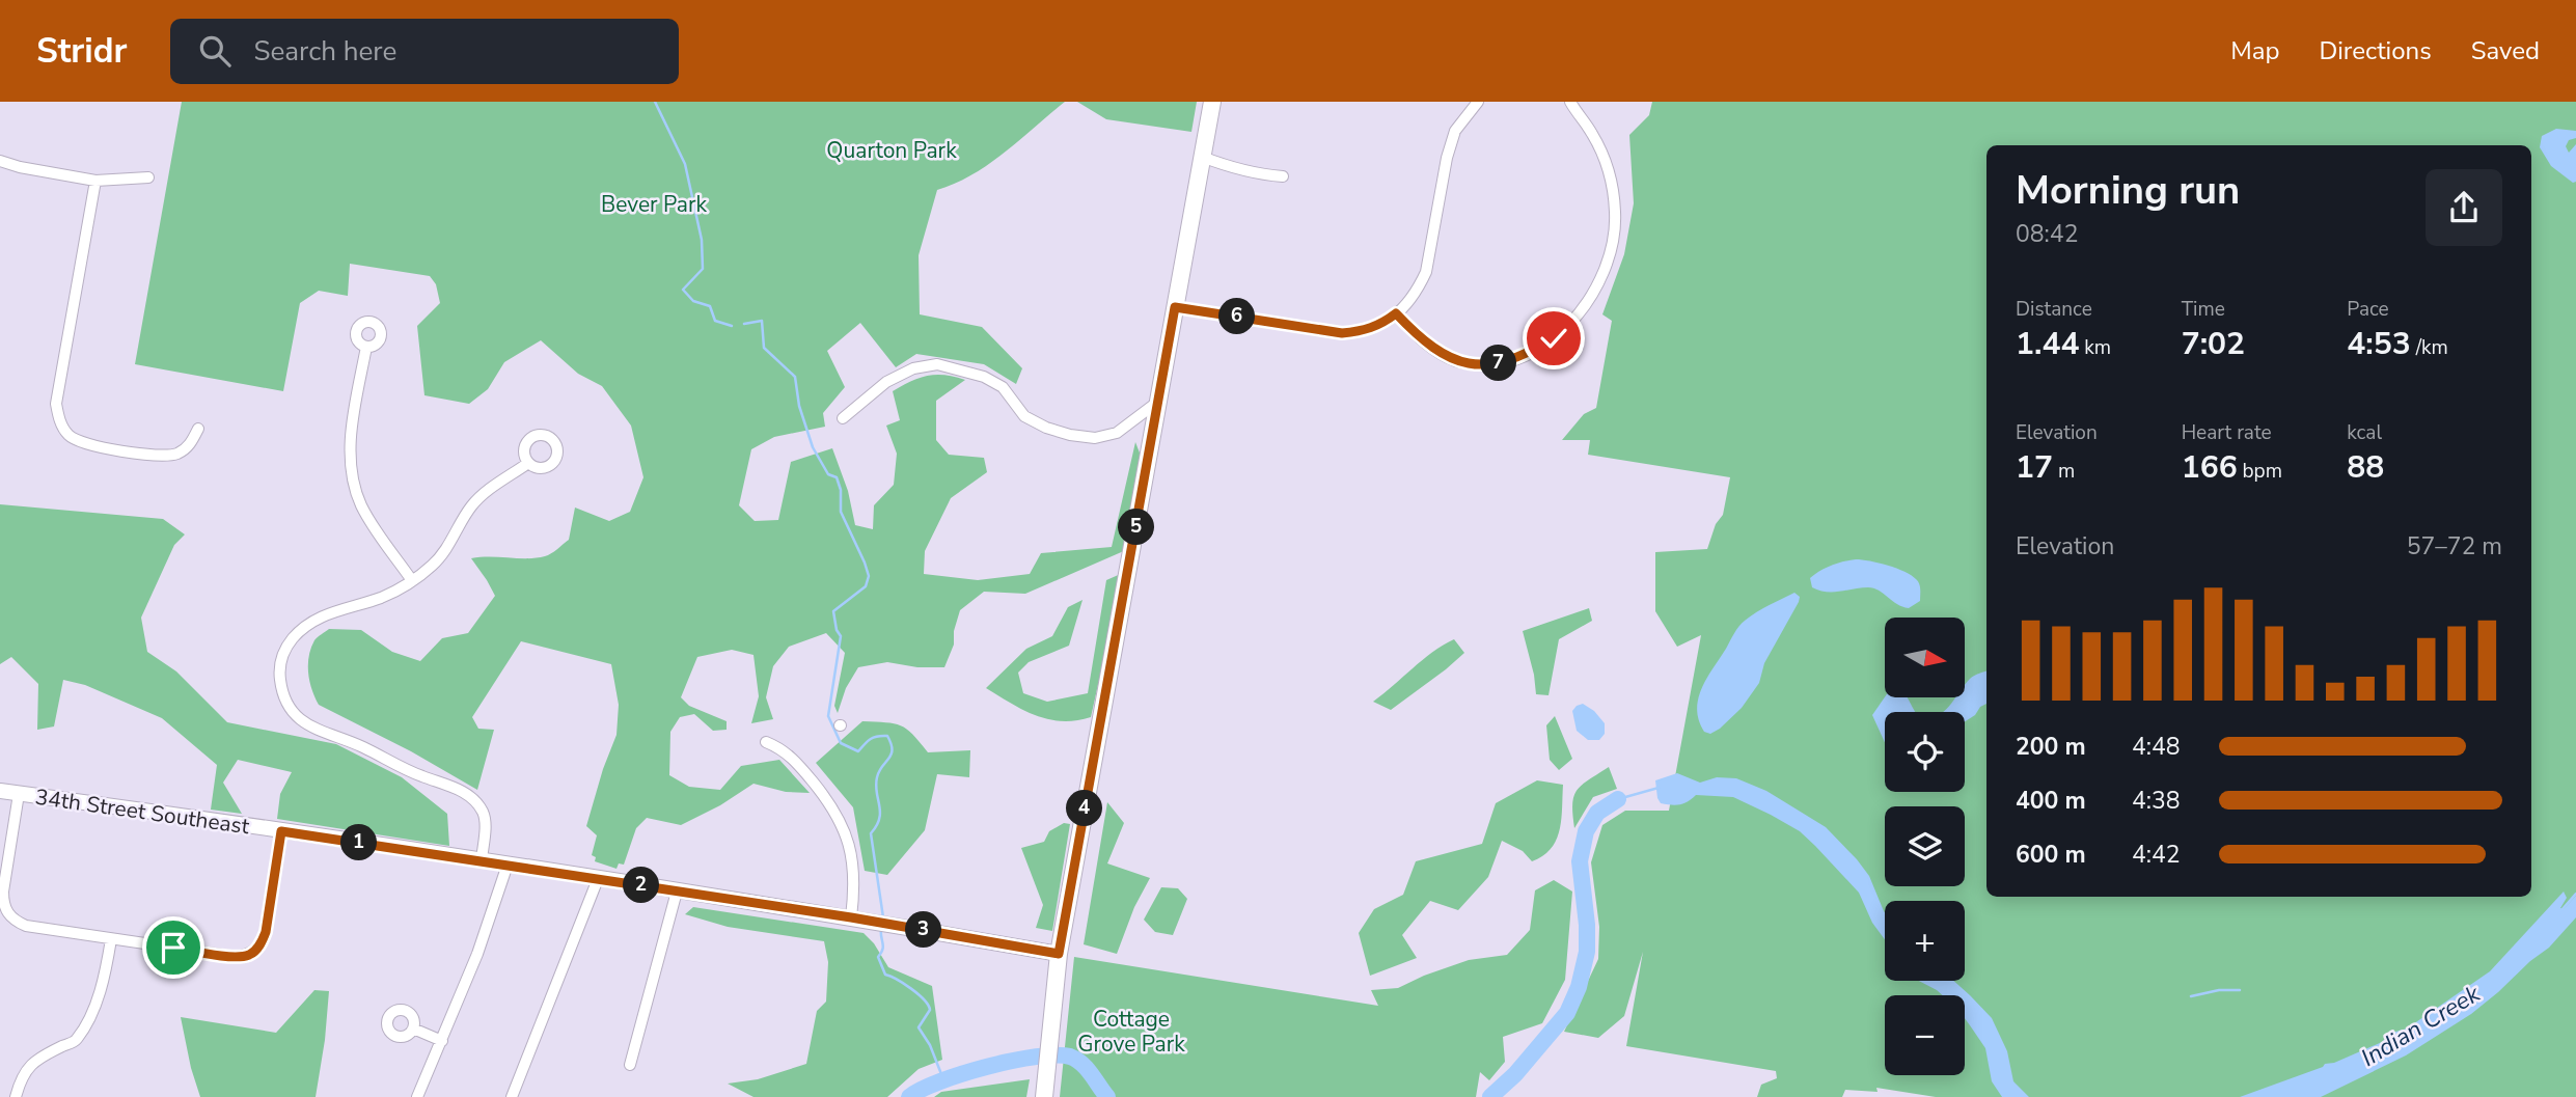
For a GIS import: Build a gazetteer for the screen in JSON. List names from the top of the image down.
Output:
{
  "streets": {
    "street": ["34th Street Southeast"]
  },
  "water": ["Indian Creek"],
  "parks": ["Quarton Park", "Bever Park", "Cottage Grove Park"],
  "north": "right",
  "page": {
    "header": "Stridr",
    "search": "Search here",
    "nav": ["Map", "Directions", "Saved"],
    "heading": ["Morning run", "08:42"],
    "stats": [
      ["Distance", "1.44 km"],
      ["Time", "7:02"],
      ["Pace", "4:53 /km"],
      ["Elevation", "17 m"],
      ["Heart rate", "166 bpm"],
      ["kcal", "88"]
    ],
    "pins": [
      "6",
      "7",
      "5",
      "4",
      "1",
      "2",
      "3"
    ],
    "chart": ["Elevation", "57–72 m"],
    "map_buttons": ["+", "−"],
    "list": [
      {
        "name": "200 m",
        "note": "4:48"
      },
      {
        "name": "400 m",
        "note": "4:38"
      },
      {
        "name": "600 m",
        "note": "4:42"
      }
    ]
  }
}
